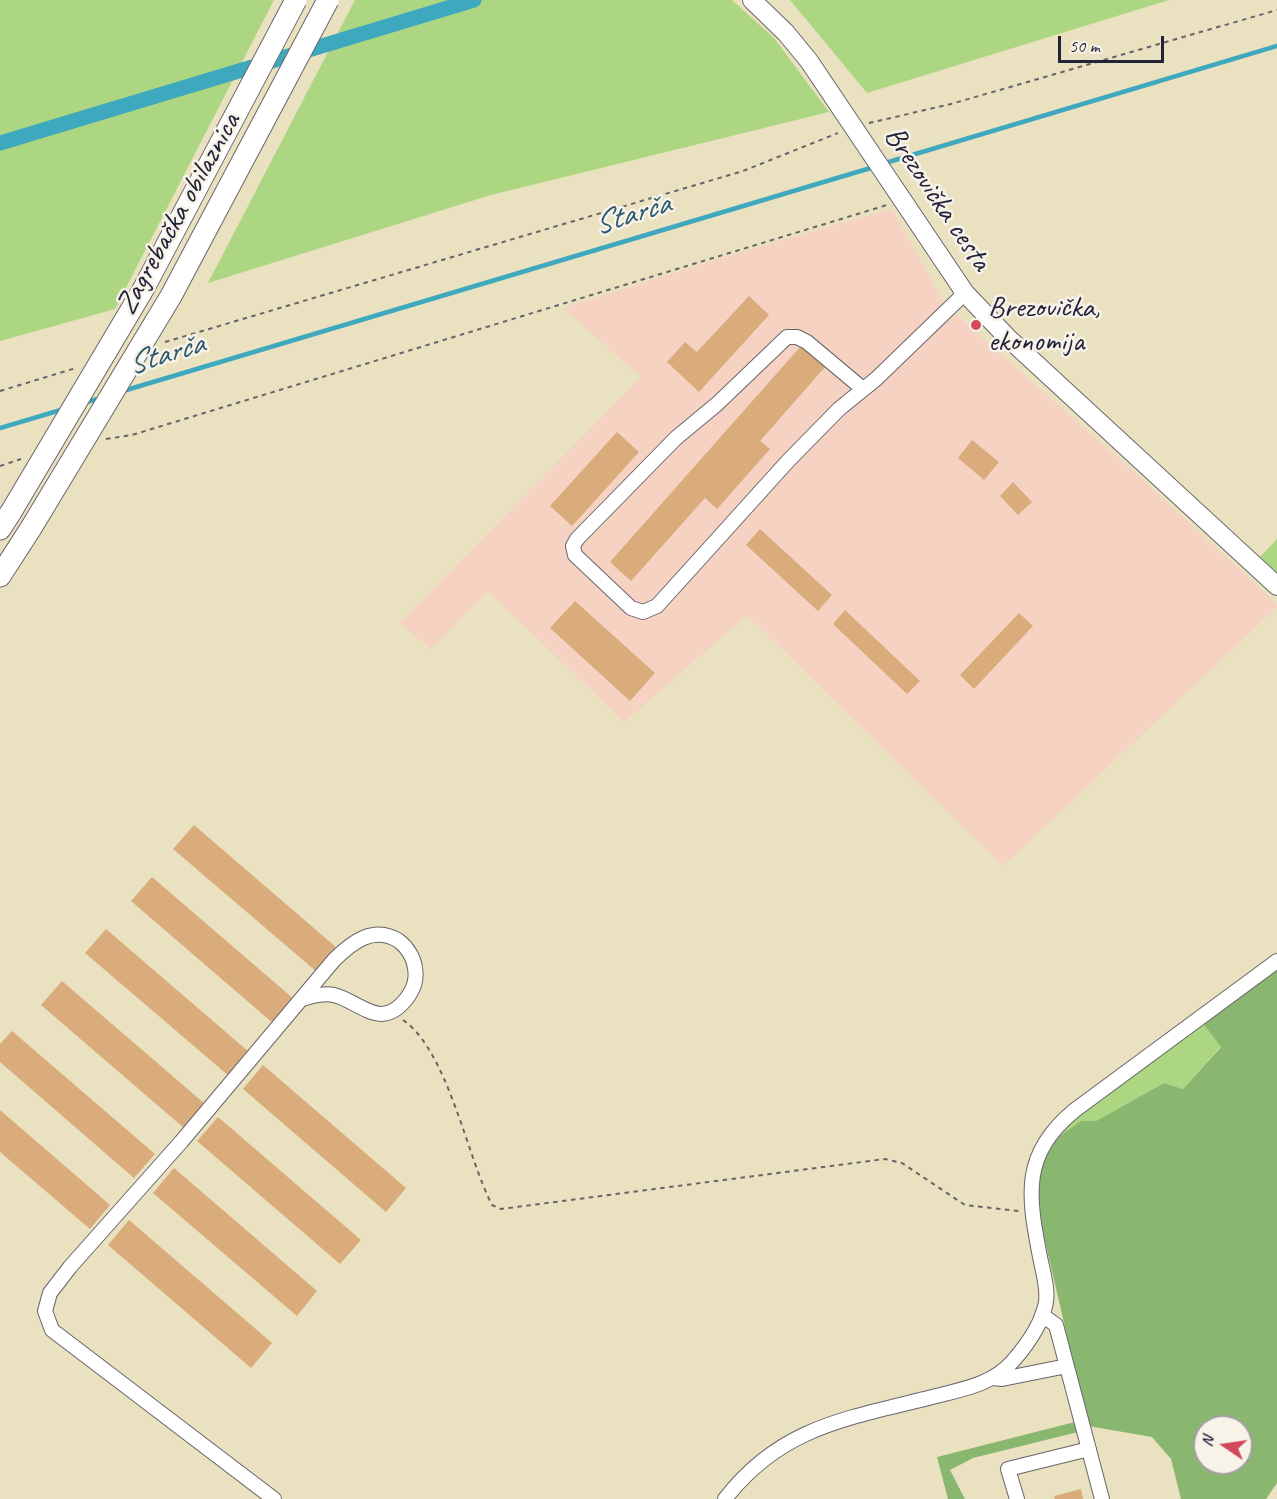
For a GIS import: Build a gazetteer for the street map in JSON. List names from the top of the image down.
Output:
{
  "streets": {
    "highway": ["Zagrebačka obilaznica"],
    "main road": ["Brezovička cesta"]
  },
  "water": ["Starča"],
  "places": ["Brezovička, ekonomija"],
  "scale_bar": "50 m",
  "north": "left"
}
